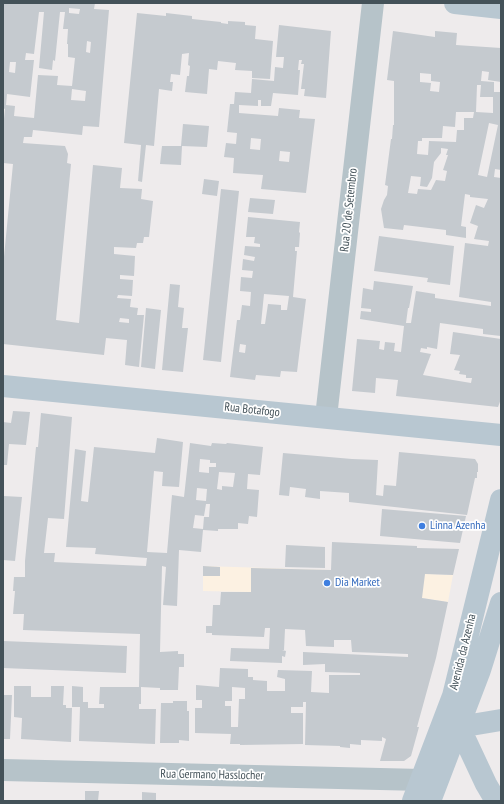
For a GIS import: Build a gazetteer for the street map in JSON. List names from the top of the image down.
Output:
{
  "streets": {
    "street": [
      "Rua 20 de Setembro",
      "Rua Botafogo",
      "Avenida da Azenha",
      "Rua Germano Hasslocher"
    ]
  },
  "crossings": [
    ["Rua 20 de Setembro", "Rua Botafogo"],
    ["Avenida da Azenha", "Rua Germano Hasslocher"]
  ],
  "places": ["Linna Azenha", "Dia Market"]
}
